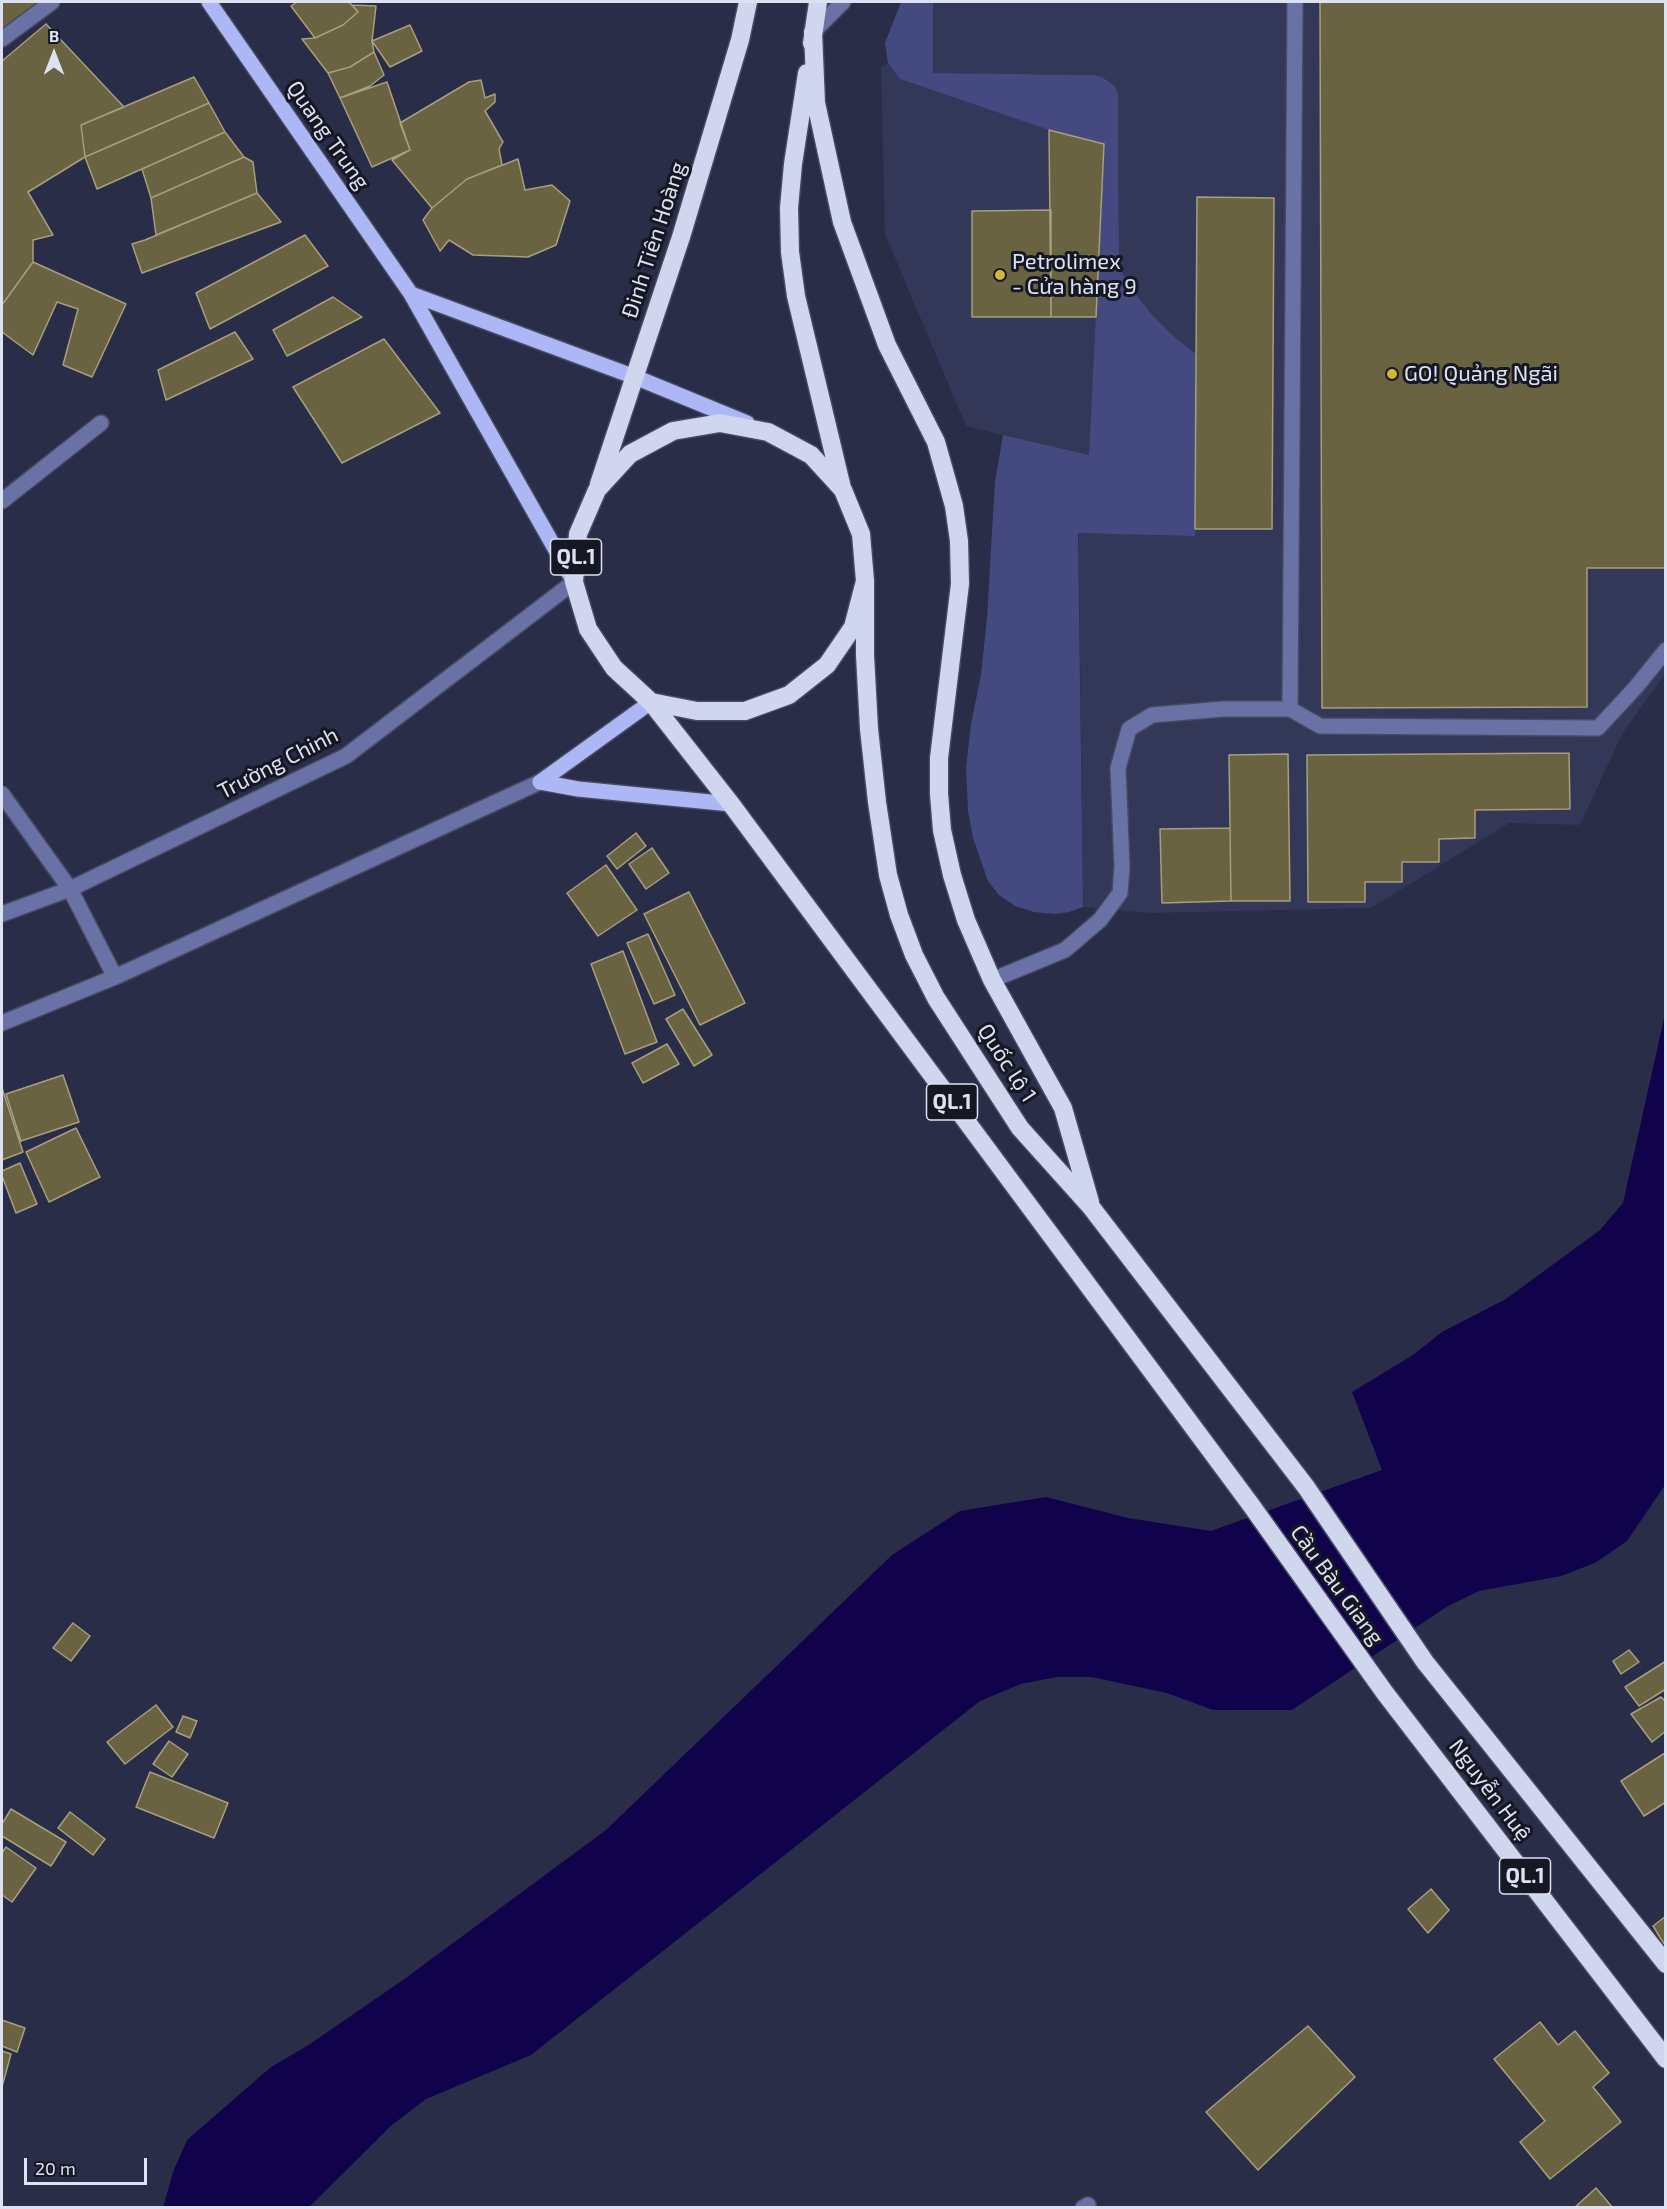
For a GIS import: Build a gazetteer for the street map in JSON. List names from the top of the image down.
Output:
{
  "streets": {
    "highway": [
      "Đinh Tiên Hoàng",
      "QL.1",
      "Quốc lộ 1",
      "Cầu Bàu Giang",
      "Nguyễn Huệ"
    ],
    "main road": ["Quang Trung"],
    "street": ["Trường Chinh"]
  },
  "crossings": [
    ["Quang Trung", "QL.1"],
    ["Quang Trung", "Trường Chinh"],
    ["Đinh Tiên Hoàng", "QL.1"],
    ["QL.1", "Trường Chinh"],
    ["QL.1", "Quốc lộ 1"],
    ["QL.1", "Cầu Bàu Giang"],
    ["Quốc lộ 1", "Cầu Bàu Giang"],
    ["Cầu Bàu Giang", "Nguyễn Huệ"]
  ],
  "places": ["Petrolimex - Cửa hàng 9", "GO! Quảng Ngãi"],
  "scale_bar": "20 m",
  "north": "top"
}
